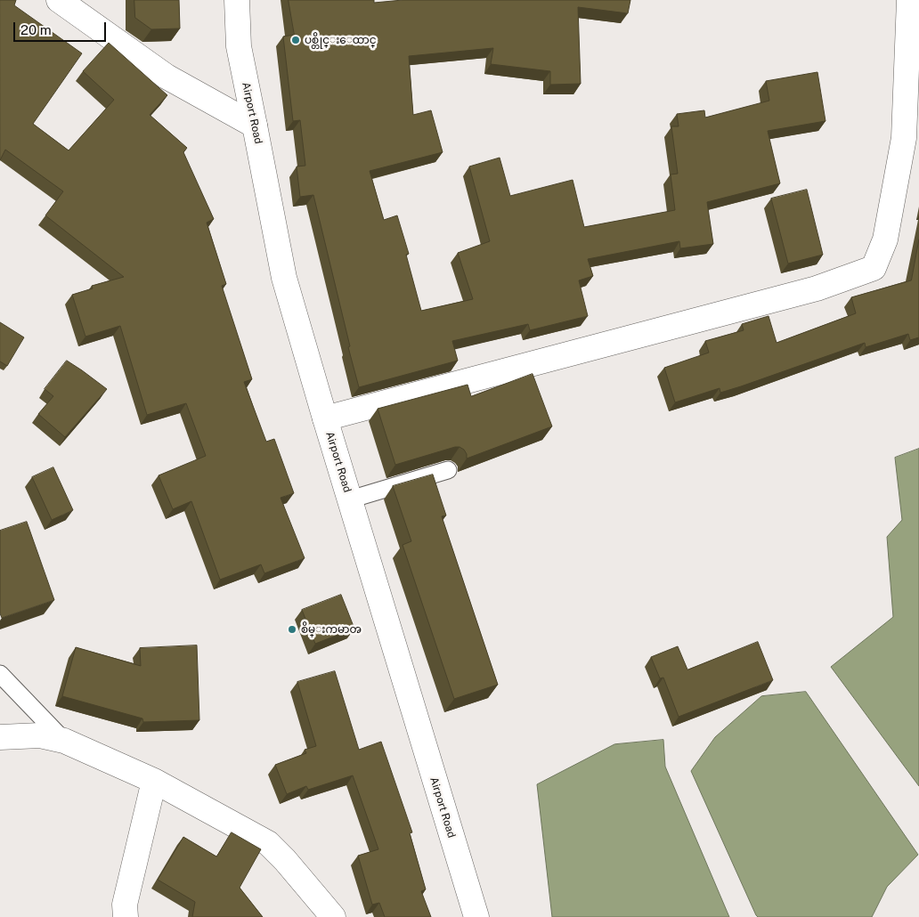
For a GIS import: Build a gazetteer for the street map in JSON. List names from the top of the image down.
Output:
{
  "streets": {
    "street": ["Airport Road"]
  },
  "places": ["ပစ္တိုင္းေထာင္", "စိမ္းကမာၻ"],
  "scale_bar": "20 m"
}
